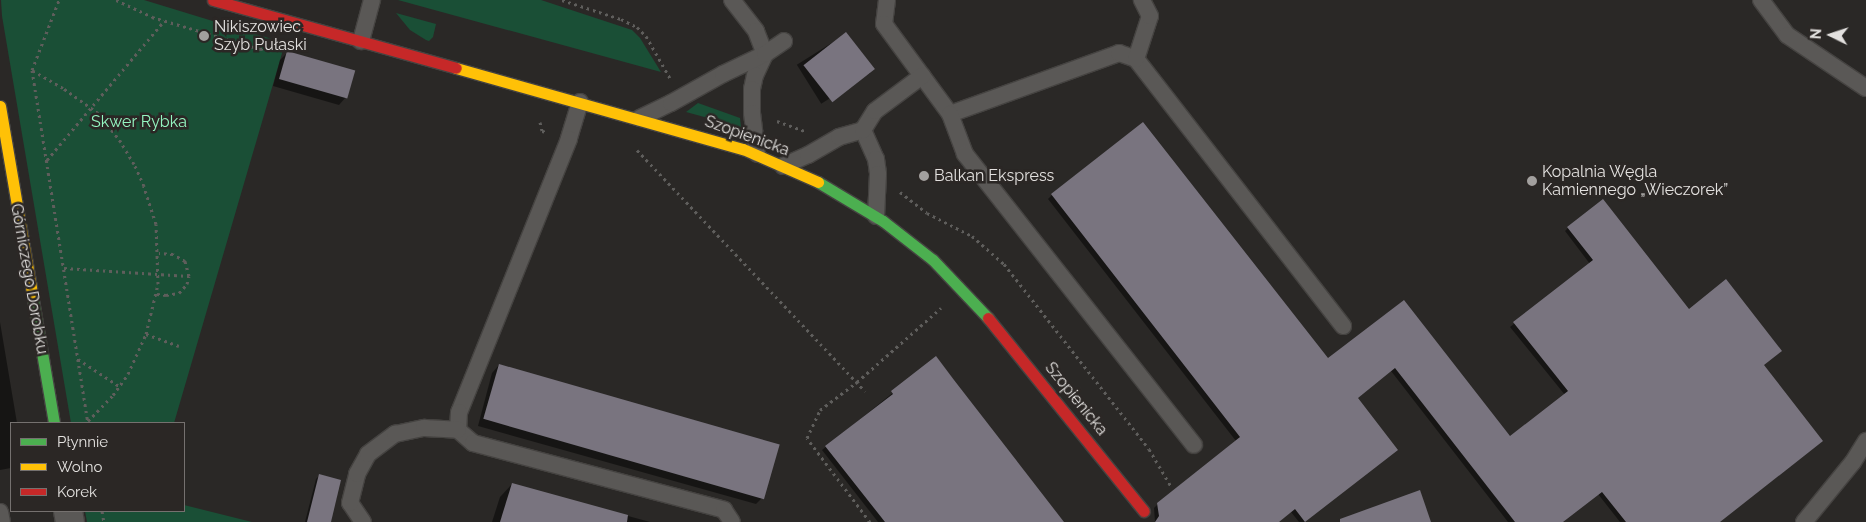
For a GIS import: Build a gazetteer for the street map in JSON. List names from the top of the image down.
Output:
{
  "streets": {
    "street": ["Szopienicka", "Górniczego Dorobku"]
  },
  "parks": ["Skwer Rybka"],
  "places": ["Nikiszowiec Szyb Pułaski", "Balkan Ekspress", "Kopalnia Węgla Kamiennego „Wieczorek”"],
  "legend": ["Płynnie", "Wolno", "Korek"],
  "north": "left"
}
